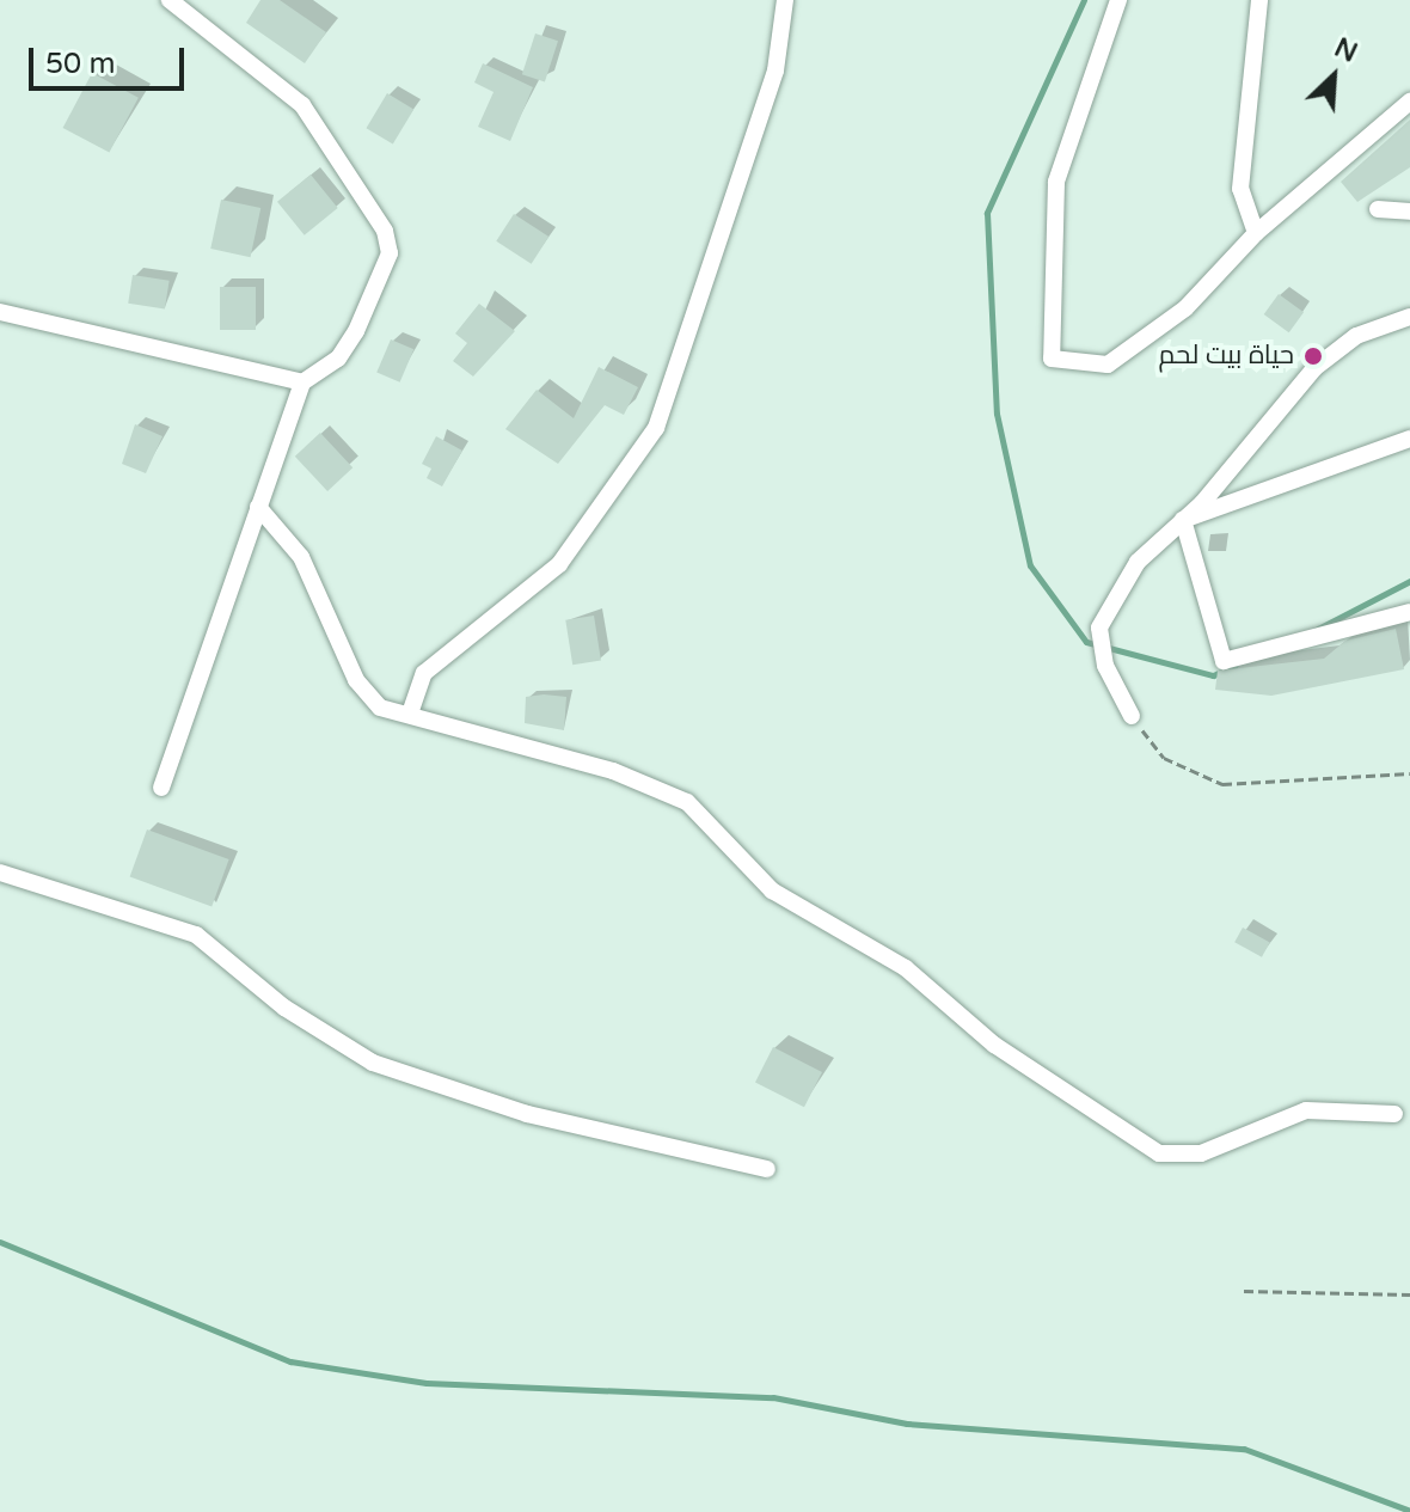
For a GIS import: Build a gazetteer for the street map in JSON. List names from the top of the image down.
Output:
{
  "places": ["حياة بيت لحم"],
  "scale_bar": "50 m",
  "north": "top right"
}
